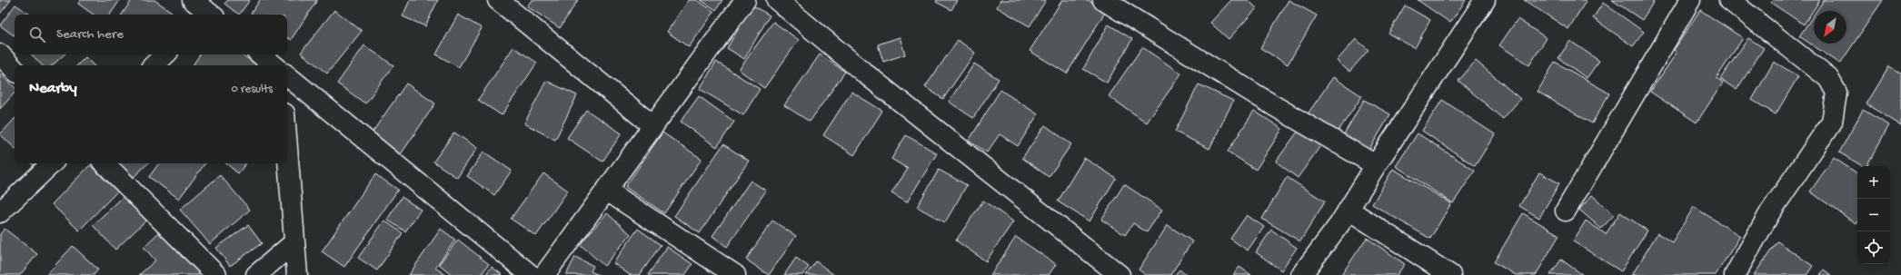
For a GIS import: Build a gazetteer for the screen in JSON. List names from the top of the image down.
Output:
{
  "north": "bottom left",
  "page": {
    "search": "Search here",
    "heading": ["Nearby", "0 results"],
    "map_buttons": ["+", "−"]
  }
}
